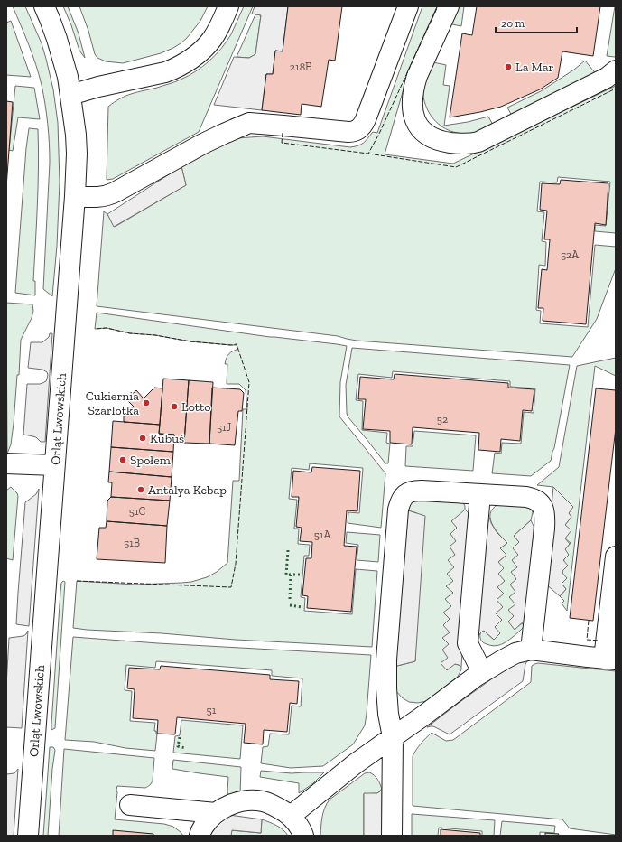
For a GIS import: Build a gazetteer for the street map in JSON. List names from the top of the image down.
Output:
{
  "streets": {
    "street": ["Orląt Lwowskich"]
  },
  "places": [
    "La Mar",
    "Cukiernia Szarlotka",
    "Lotto",
    "Kubuś",
    "Społem",
    "Antalya Kebap"
  ],
  "house_numbers": [
    "218E",
    "52A",
    "52",
    "51J",
    "51C",
    "51A",
    "51B",
    "51"
  ],
  "scale_bar": "20 m"
}
